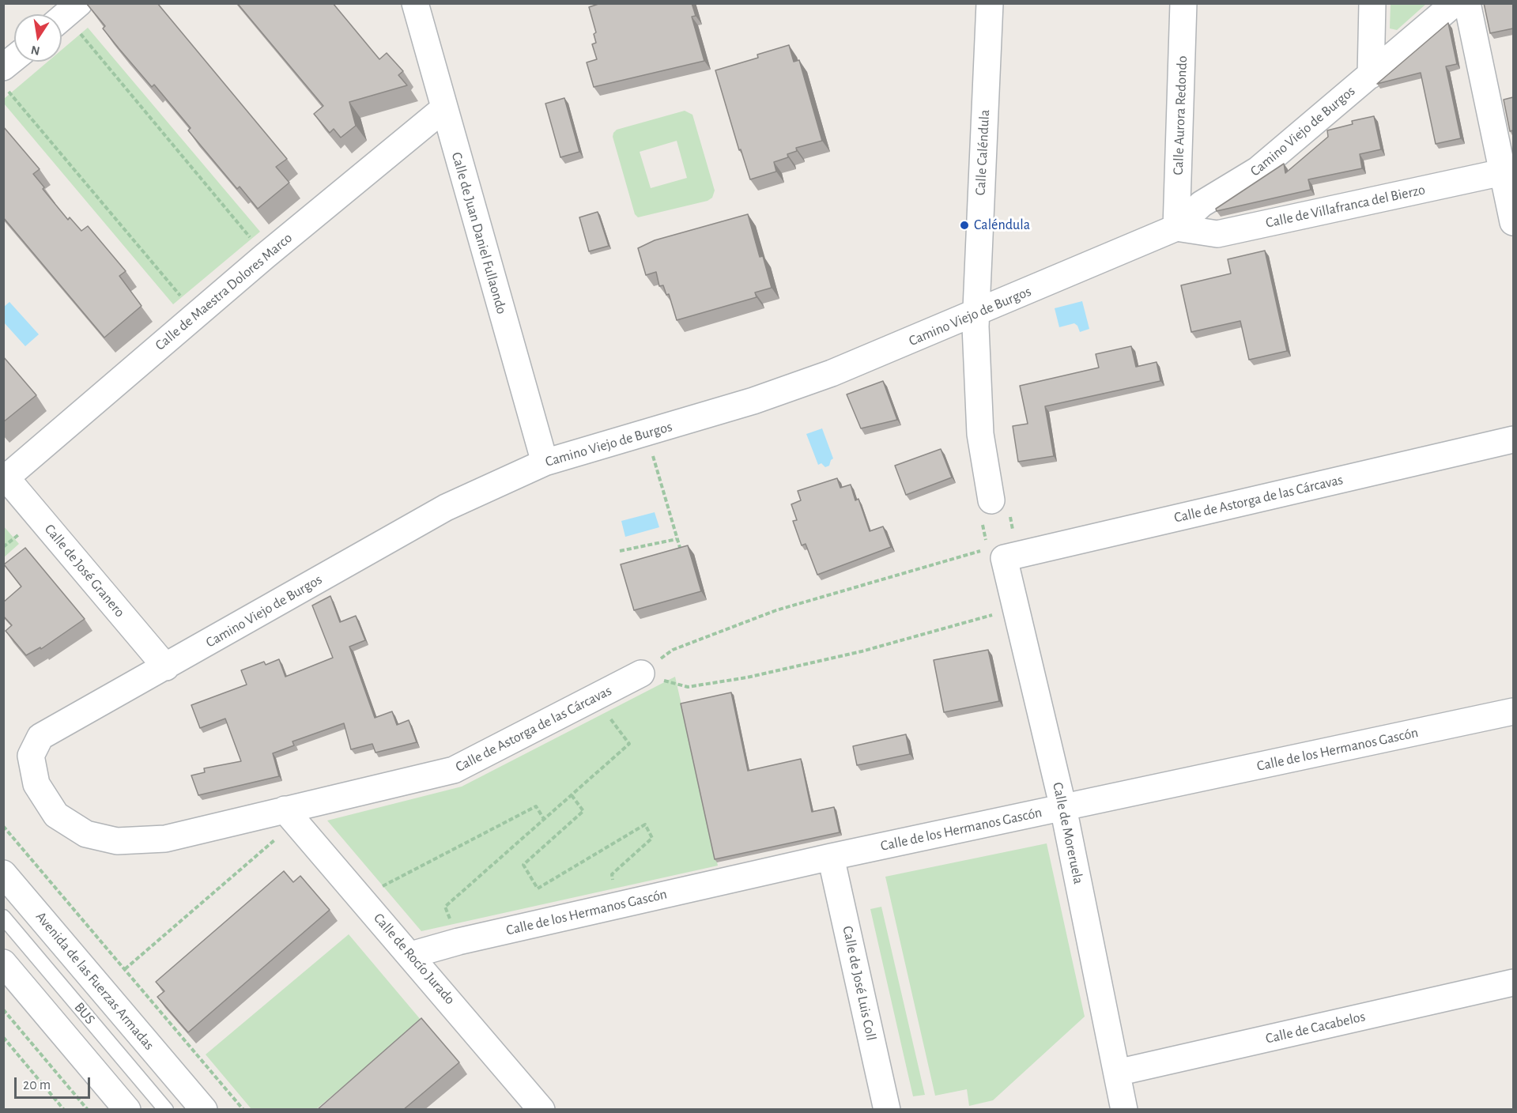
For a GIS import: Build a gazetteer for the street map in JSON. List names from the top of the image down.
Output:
{
  "streets": {
    "street": [
      "Calle Aurora Redondo",
      "Camino Viejo de Burgos",
      "Calle Caléndula",
      "Calle de Villafranca del Bierzo",
      "Calle de Juan Daniel Fullaondo",
      "Calle de Maestra Dolores Marco",
      "Calle de Astorga de las Cárcavas",
      "Calle de José Granero",
      "Calle de los Hermanos Gascón",
      "Calle de Moreruela",
      "Calle de Rocío Jurado",
      "Avenida de las Fuerzas Armadas",
      "Calle de José Luis Coll",
      "Calle de Cacabelos"
    ],
    "lane": ["BUS"]
  },
  "crossings": [
    ["Calle Aurora Redondo", "Camino Viejo de Burgos"],
    ["Calle Aurora Redondo", "Calle de Villafranca del Bierzo"],
    ["Camino Viejo de Burgos", "Calle Caléndula"],
    ["Camino Viejo de Burgos", "Calle de Villafranca del Bierzo"],
    ["Camino Viejo de Burgos", "Calle de Juan Daniel Fullaondo"],
    ["Camino Viejo de Burgos", "Calle de Astorga de las Cárcavas"],
    ["Camino Viejo de Burgos", "Calle de José Granero"],
    ["Camino Viejo de Burgos", "Calle de Rocío Jurado"],
    ["Calle de Juan Daniel Fullaondo", "Calle de Maestra Dolores Marco"],
    ["Calle de Maestra Dolores Marco", "Calle de José Granero"],
    ["Calle de Astorga de las Cárcavas", "Calle de Moreruela"],
    ["Calle de Astorga de las Cárcavas", "Calle de Rocío Jurado"],
    ["Calle de los Hermanos Gascón", "Calle de Moreruela"],
    ["Calle de los Hermanos Gascón", "Calle de Rocío Jurado"],
    ["Calle de los Hermanos Gascón", "Calle de José Luis Coll"],
    ["Calle de Moreruela", "Calle de Cacabelos"]
  ],
  "places": ["Caléndula"],
  "scale_bar": "20 m",
  "north": "bottom"
}
